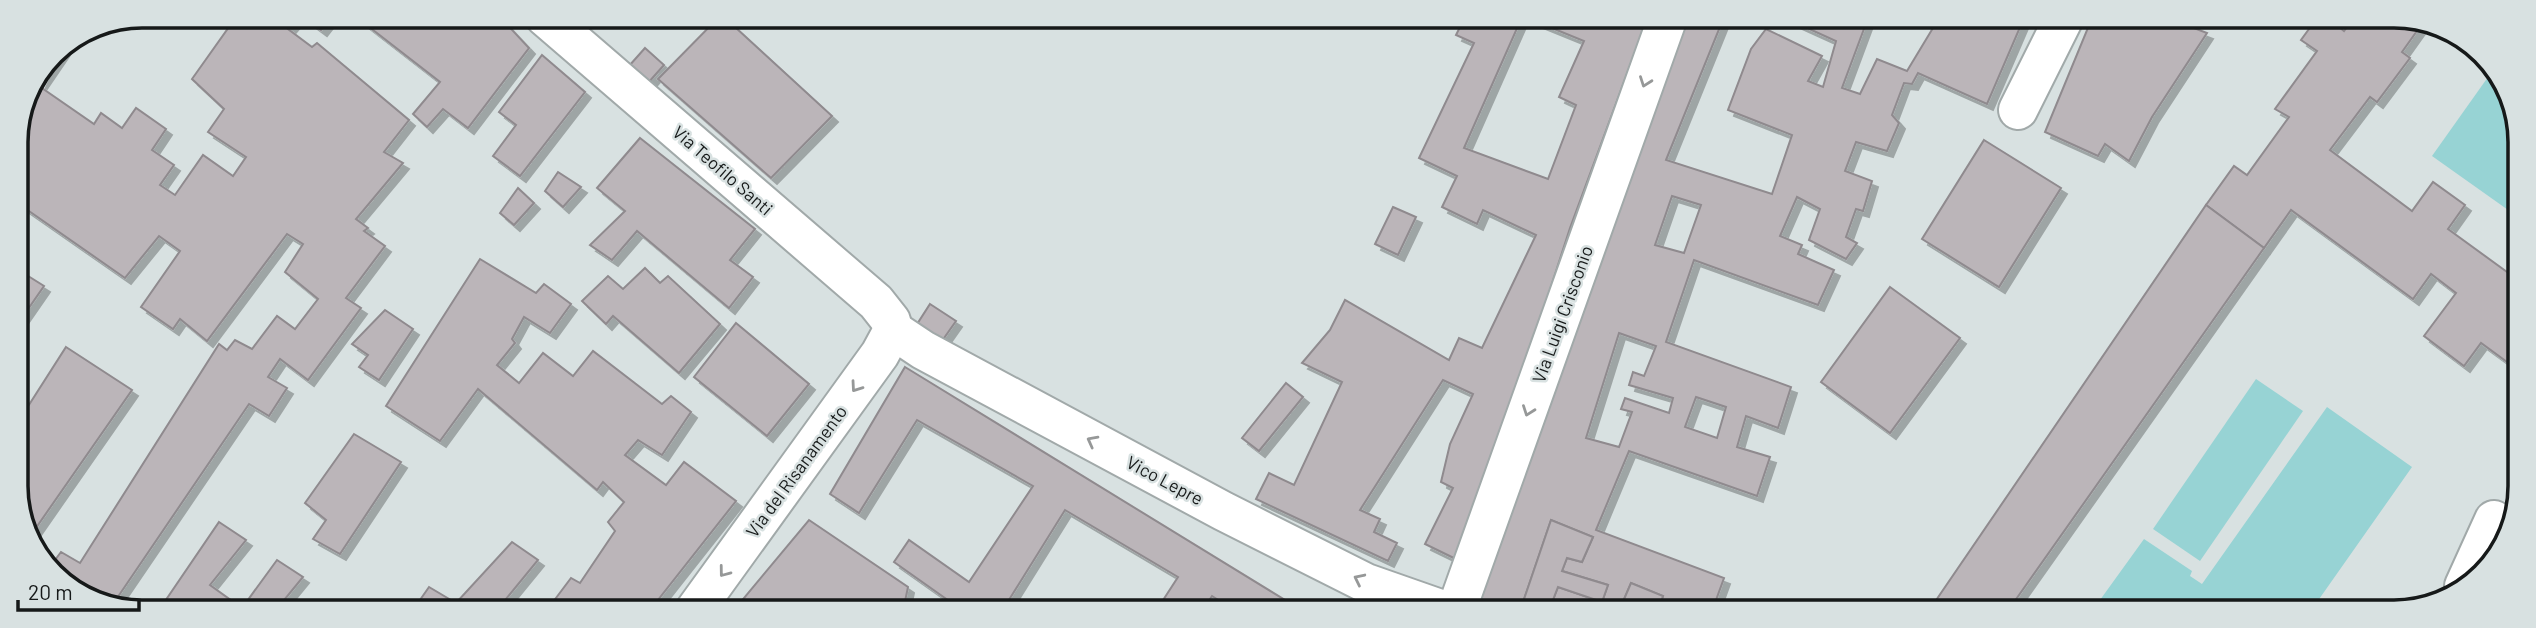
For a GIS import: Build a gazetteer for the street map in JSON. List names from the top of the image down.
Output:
{
  "streets": {
    "street": [
      "Via Teofilo Santi",
      "Via Luigi Crisconio",
      "Via del Risanamento",
      "Vico Lepre"
    ]
  },
  "crossings": [
    ["Via Teofilo Santi", "Via del Risanamento"],
    ["Via Teofilo Santi", "Vico Lepre"],
    ["Via del Risanamento", "Vico Lepre"]
  ],
  "one_way": ["Via Luigi Crisconio", "Via del Risanamento", "Vico Lepre"],
  "scale_bar": "20 m"
}
